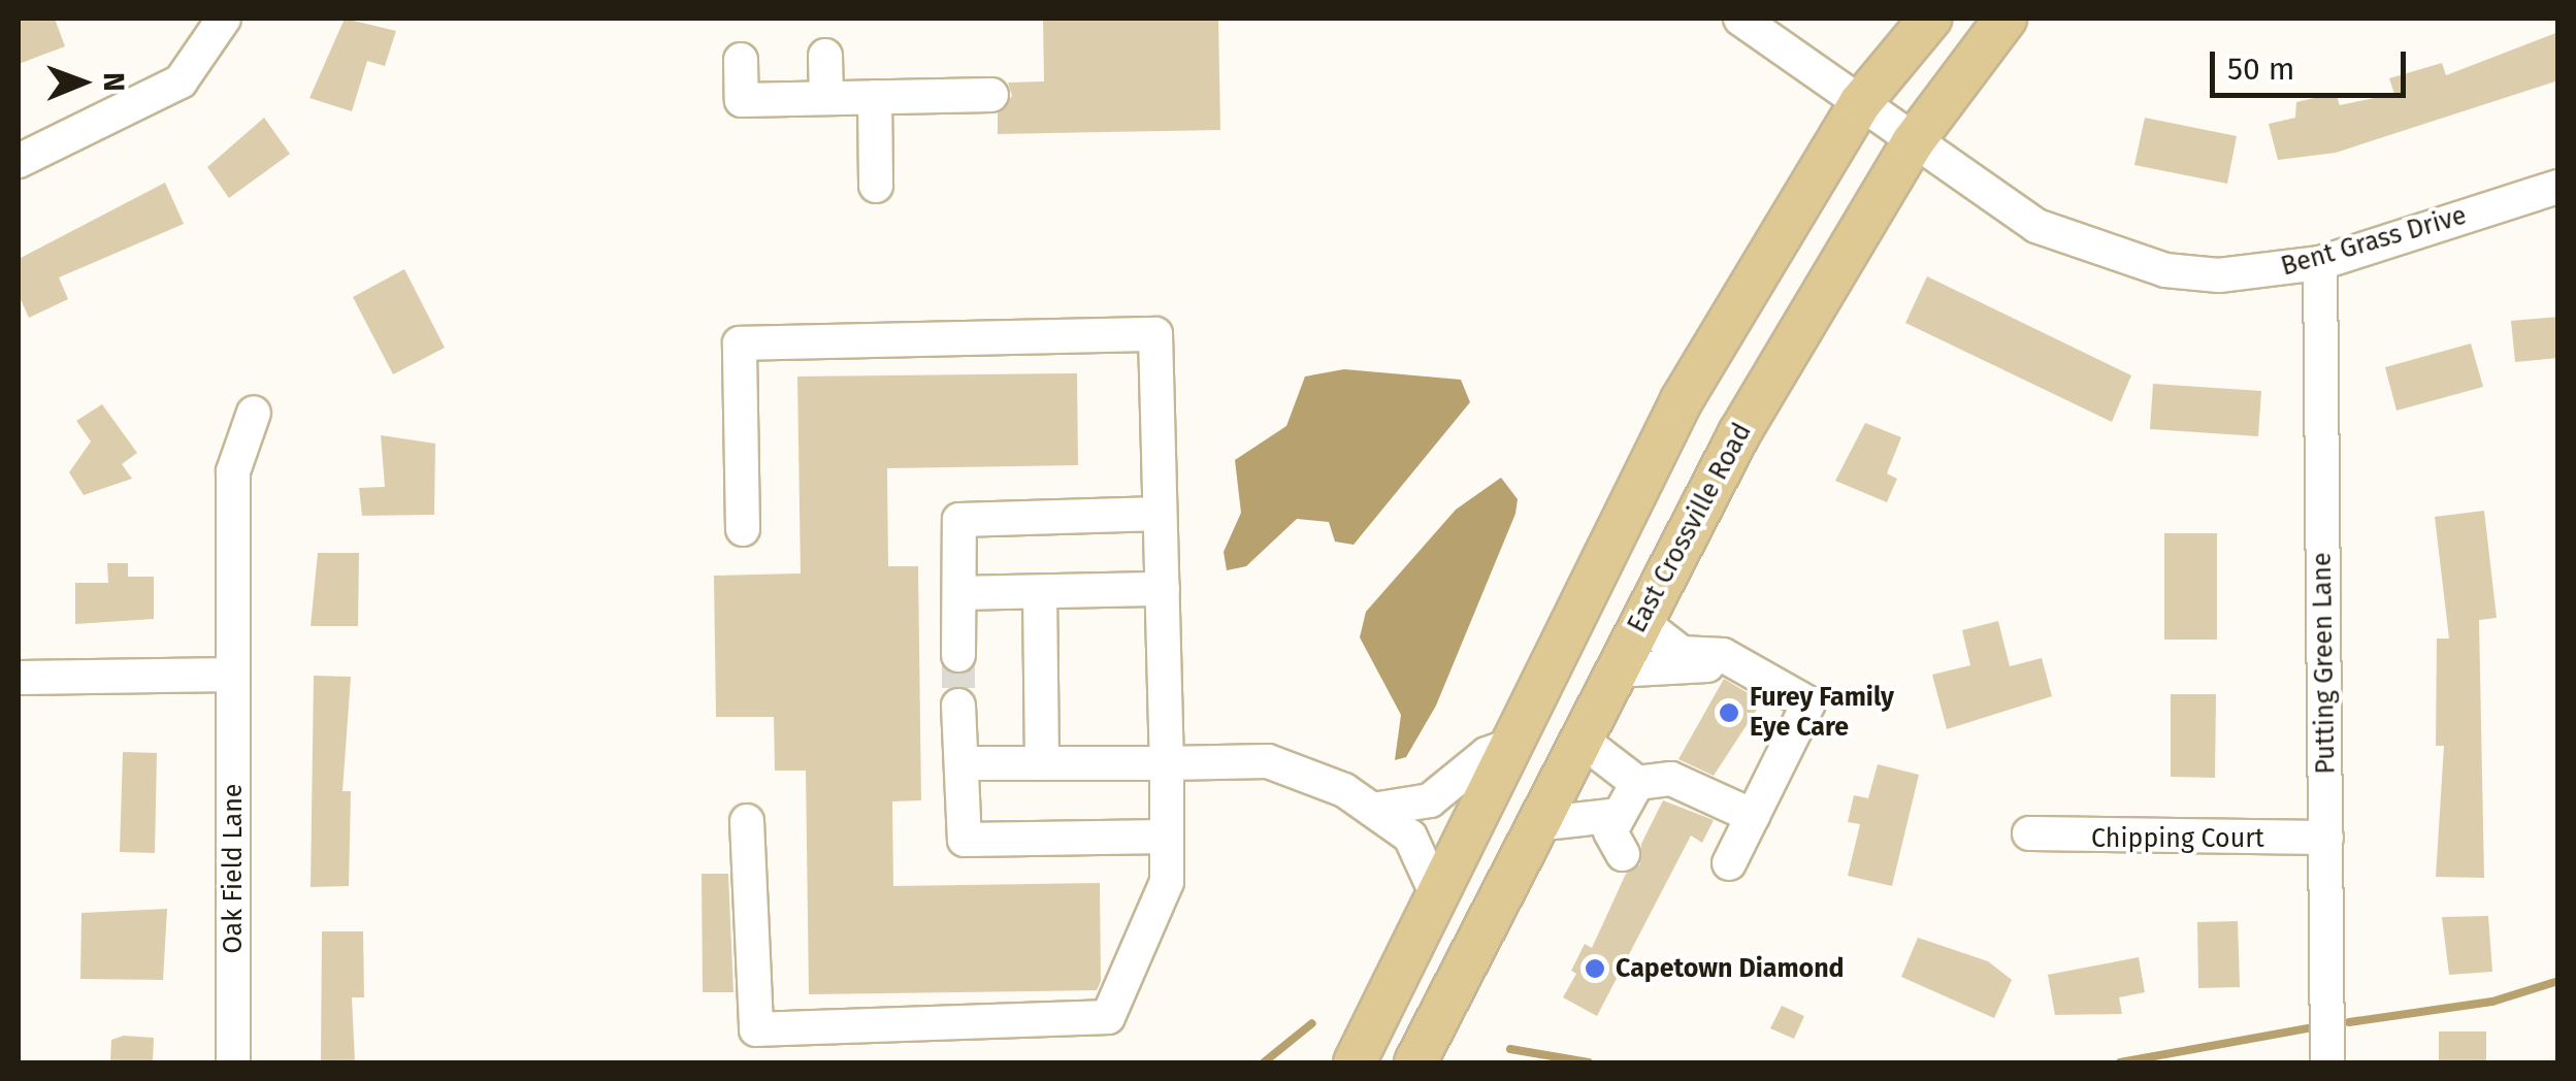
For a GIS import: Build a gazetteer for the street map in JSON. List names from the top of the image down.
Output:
{
  "streets": {
    "main road": ["East Crossville Road"],
    "street": [
      "Bent Grass Drive",
      "Putting Green Lane",
      "Chipping Court",
      "Oak Field Lane"
    ]
  },
  "crossings": [
    ["Bent Grass Drive", "East Crossville Road"],
    ["Bent Grass Drive", "Putting Green Lane"],
    ["Putting Green Lane", "Chipping Court"]
  ],
  "places": ["Furey Family Eye Care", "Capetown Diamond"],
  "scale_bar": "50 m",
  "north": "right"
}
